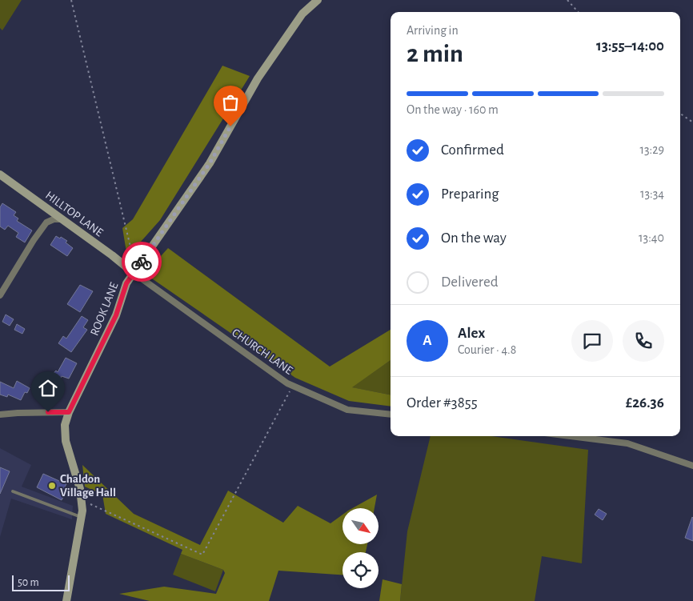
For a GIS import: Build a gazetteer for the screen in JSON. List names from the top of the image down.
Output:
{
  "streets": {
    "main road": ["HILLTOP LANE", "ROOK LANE"],
    "street": ["CHURCH LANE"]
  },
  "crossings": [
    ["HILLTOP LANE", "ROOK LANE"],
    ["HILLTOP LANE", "CHURCH LANE"],
    ["ROOK LANE", "CHURCH LANE"]
  ],
  "places": ["Chaldon Village Hall"],
  "scale_bar": "50 m",
  "north": "bottom right",
  "page": {
    "heading": ["2 min", "Arriving in", "13:55–14:00"],
    "panel": [
      "Alex",
      "Courier · 4.8",
      "Order #3855",
      "£26.36"
    ],
    "bar": "On the way · 160 m",
    "list": [
      ["Confirmed", "13:29"],
      ["Preparing", "13:34"],
      ["On the way", "13:40"],
      "Delivered"
    ],
    "round": "A",
    "scale": "50 m"
  }
}
